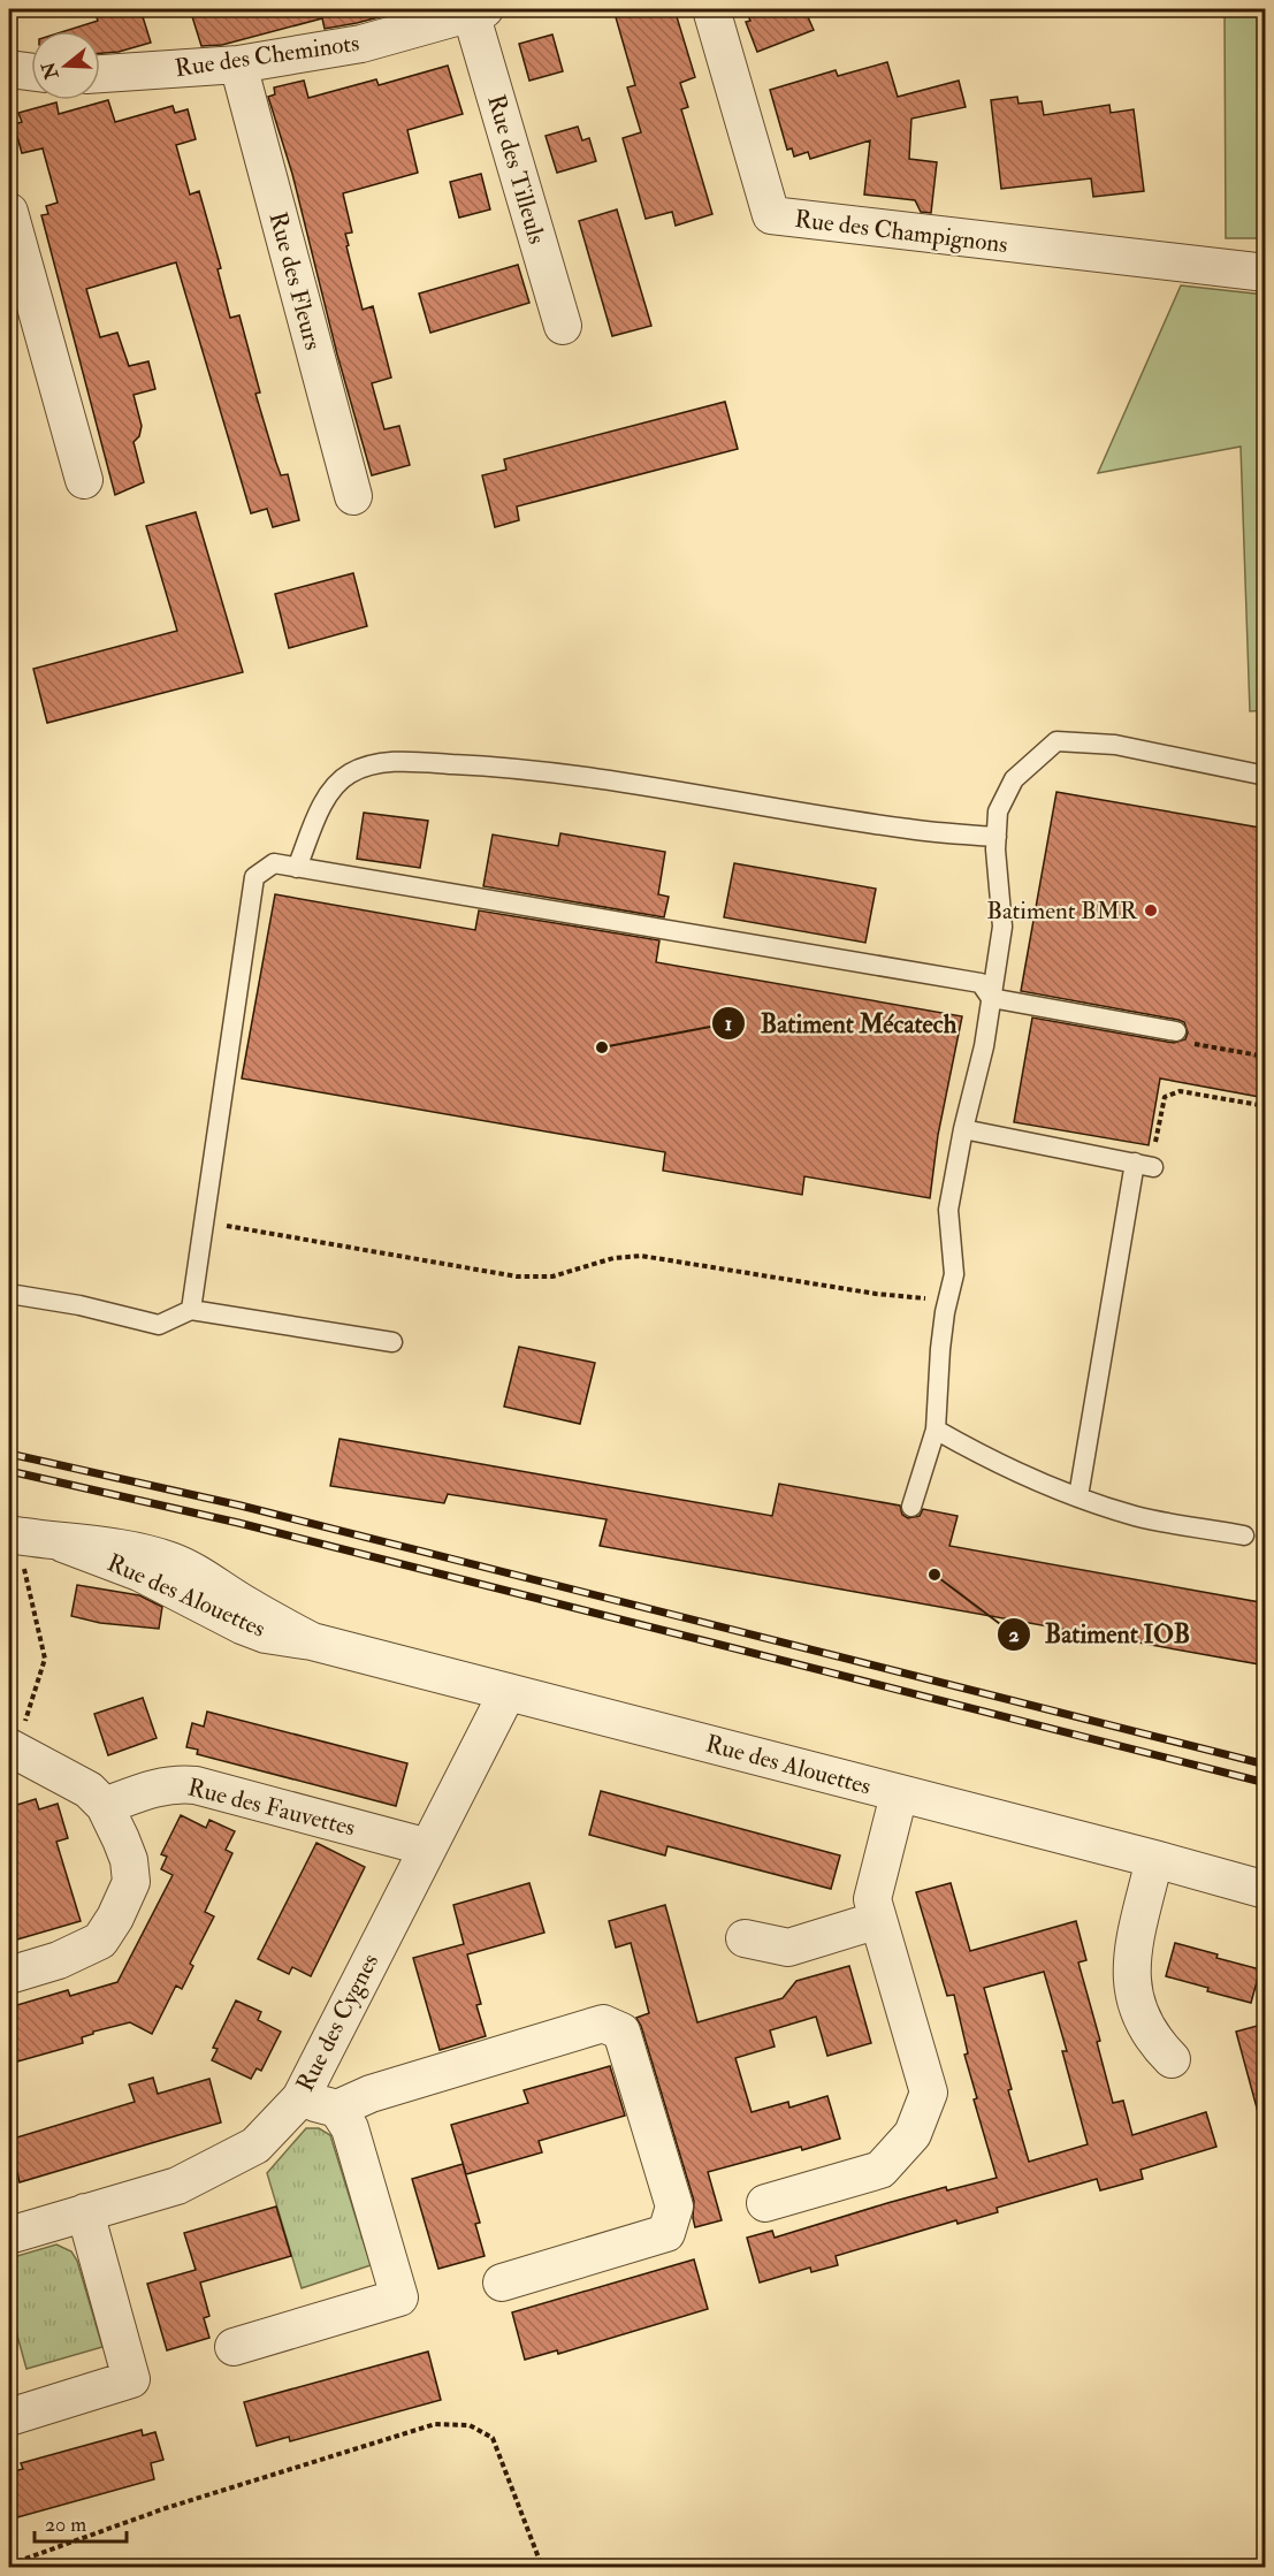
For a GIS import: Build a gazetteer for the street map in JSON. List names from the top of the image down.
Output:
{
  "streets": {
    "street": [
      "Rue des Cheminots",
      "Rue des Tilleuls",
      "Rue des Champignons",
      "Rue des Fleurs",
      "Rue des Alouettes",
      "Rue des Fauvettes",
      "Rue des Cygnes"
    ]
  },
  "crossings": [
    ["Rue des Cheminots", "Rue des Tilleuls"],
    ["Rue des Cheminots", "Rue des Fleurs"],
    ["Rue des Alouettes", "Rue des Cygnes"],
    ["Rue des Fauvettes", "Rue des Cygnes"]
  ],
  "places": ["Batiment BMR", "Batiment Mécatech", "Batiment IOB"],
  "scale_bar": "20 m",
  "north": "left"
}
